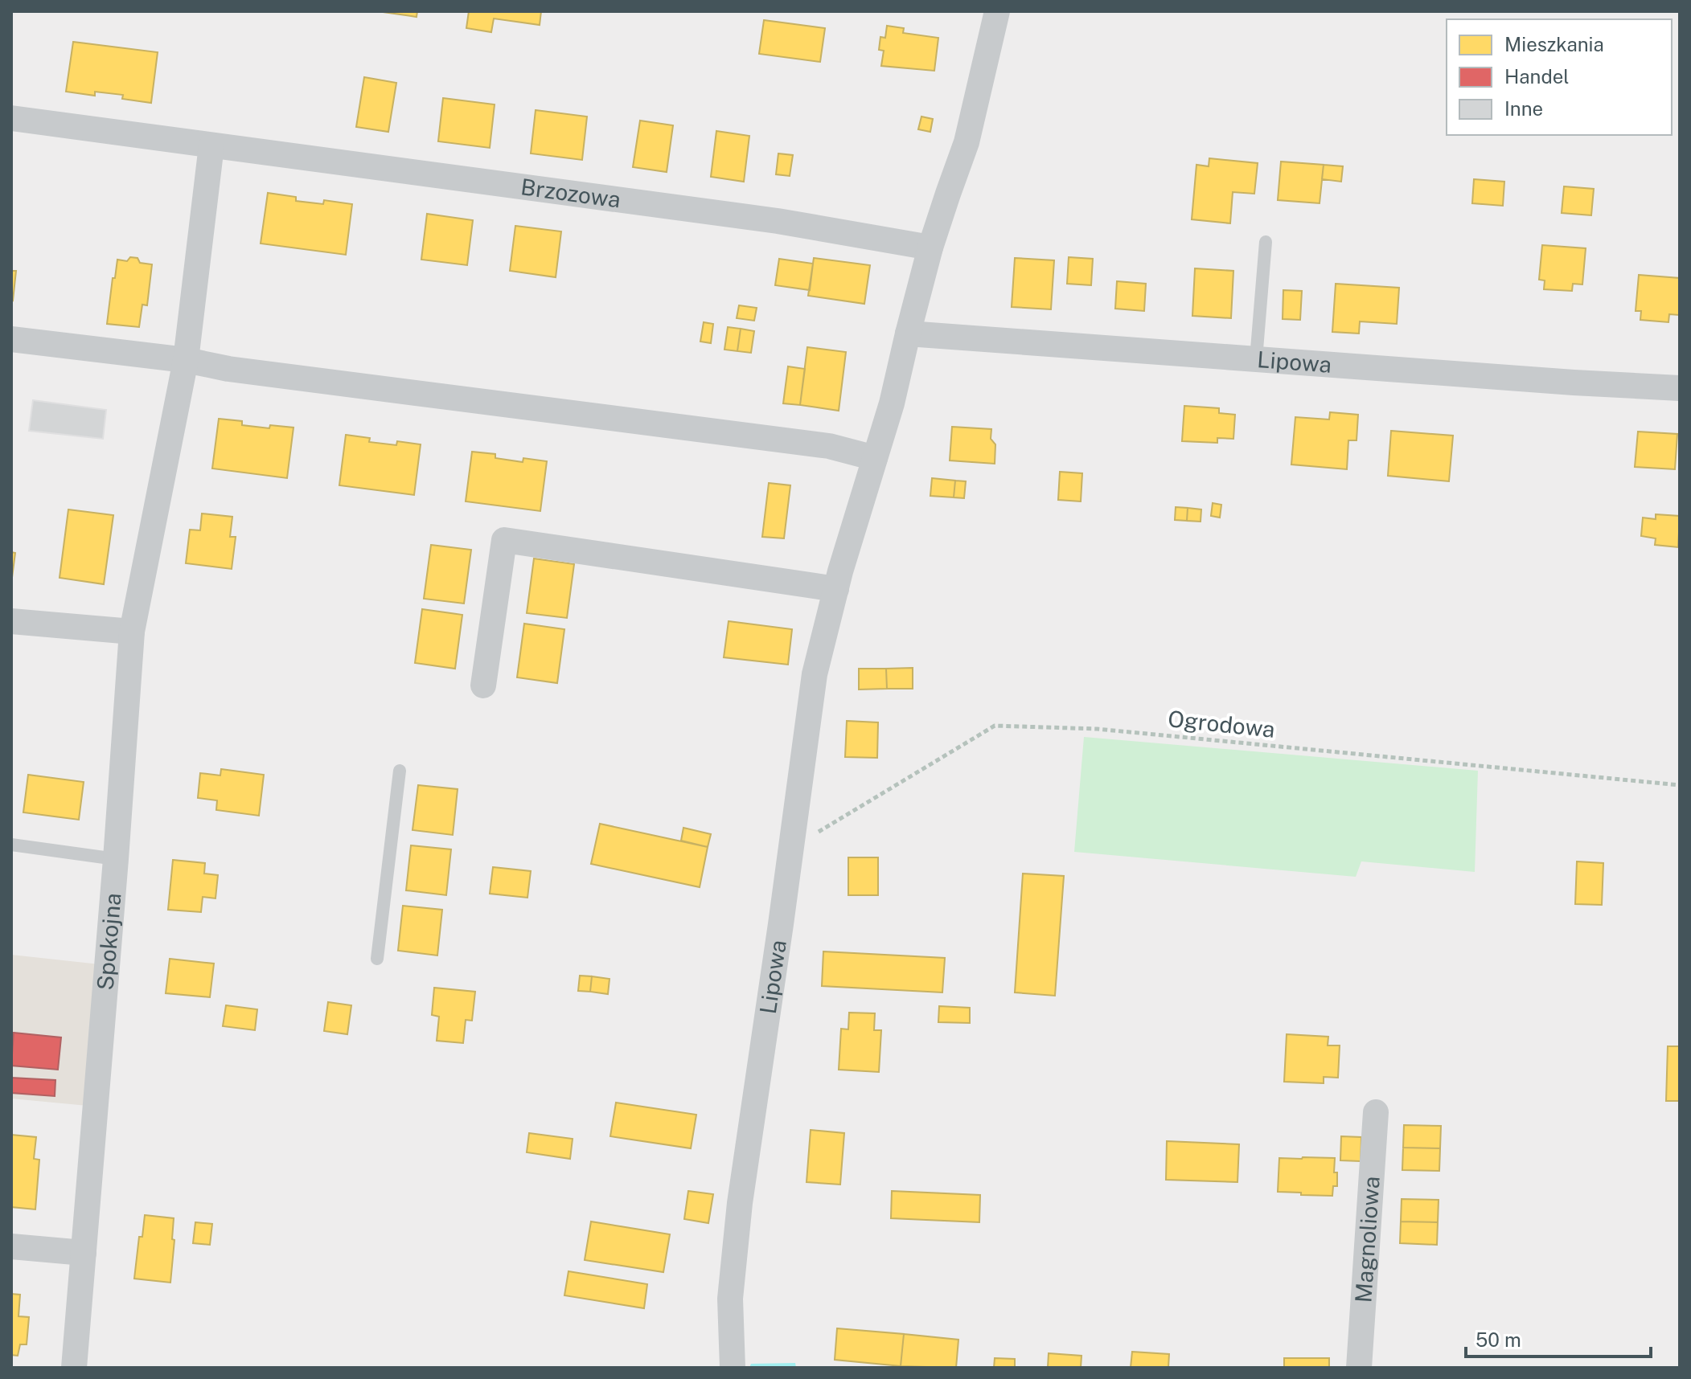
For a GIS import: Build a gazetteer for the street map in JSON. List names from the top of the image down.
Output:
{
  "streets": {
    "street": [
      "Brzozowa",
      "Lipowa",
      "Spokojna",
      "Magnoliowa"
    ],
    "path": ["Ogrodowa"]
  },
  "crossings": [
    ["Brzozowa", "Lipowa"],
    ["Brzozowa", "Spokojna"],
    ["Lipowa", "Ogrodowa"]
  ],
  "legend": ["Mieszkania", "Handel", "Inne"],
  "scale_bar": "50 m"
}
